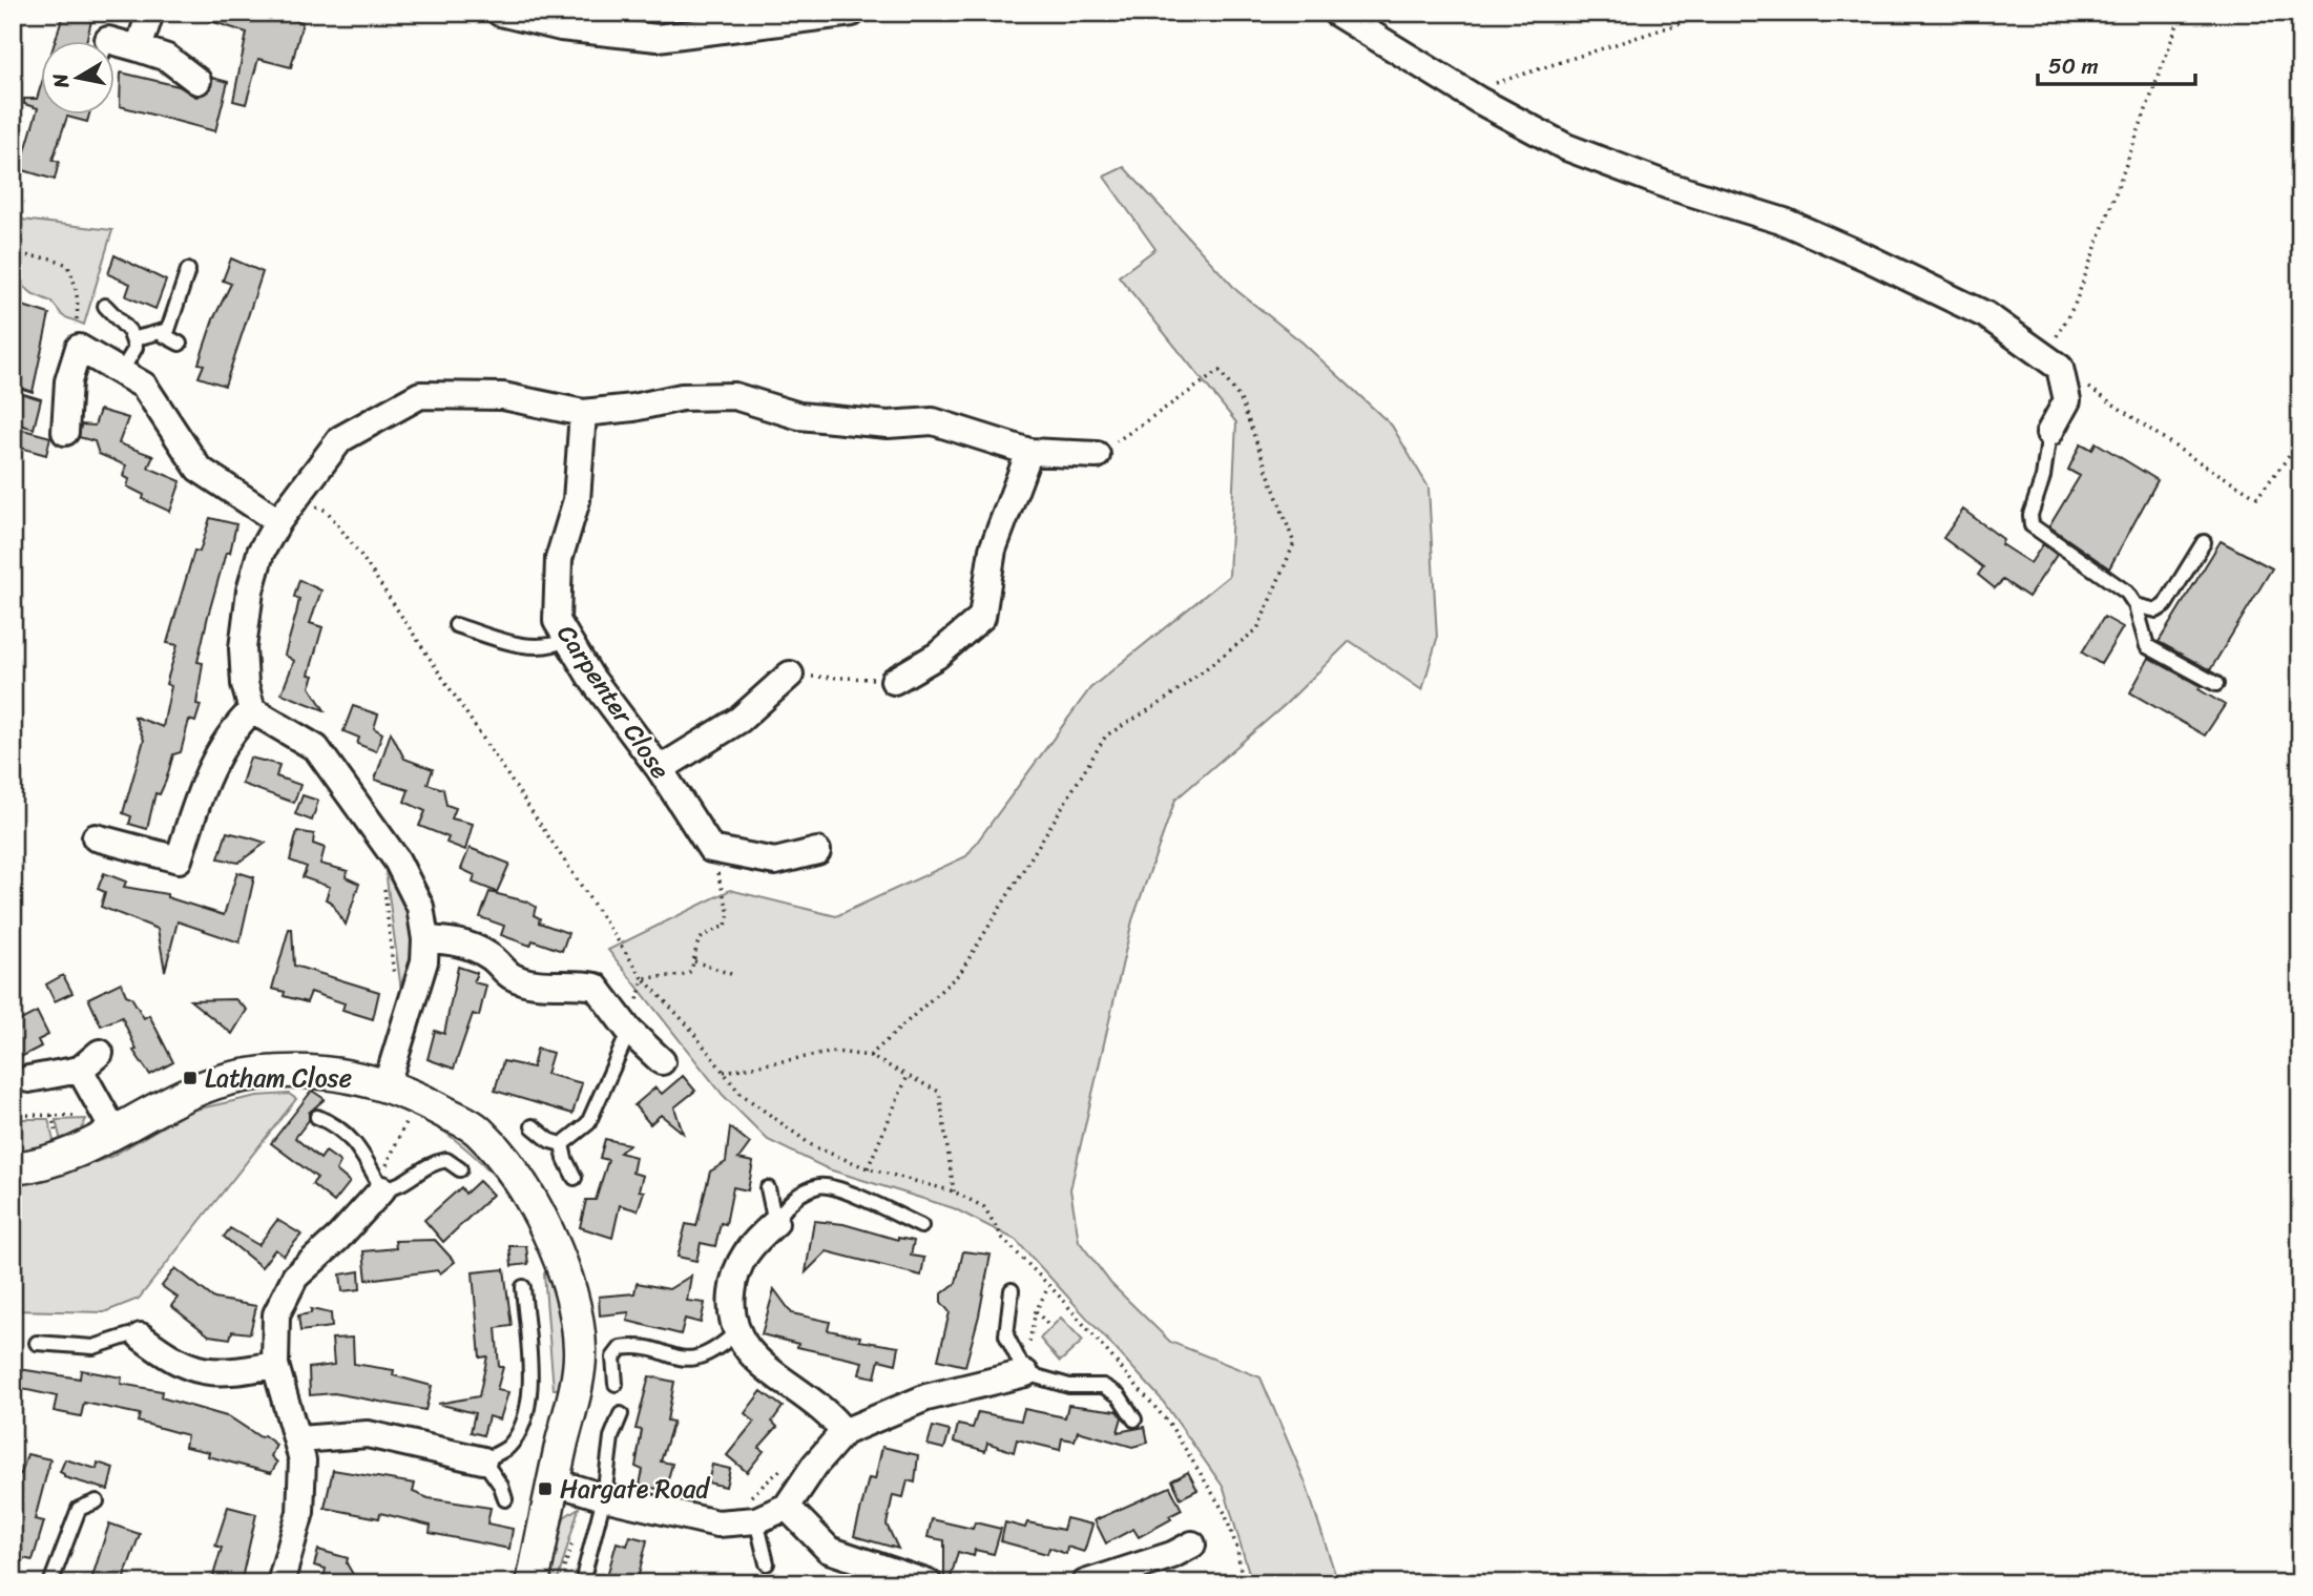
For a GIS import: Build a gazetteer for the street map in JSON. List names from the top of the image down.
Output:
{
  "streets": {
    "street": ["Carpenter Close"]
  },
  "places": {
    "transit": ["Latham Close", "Hargate Road"]
  },
  "scale_bar": "50 m",
  "north": "left"
}
